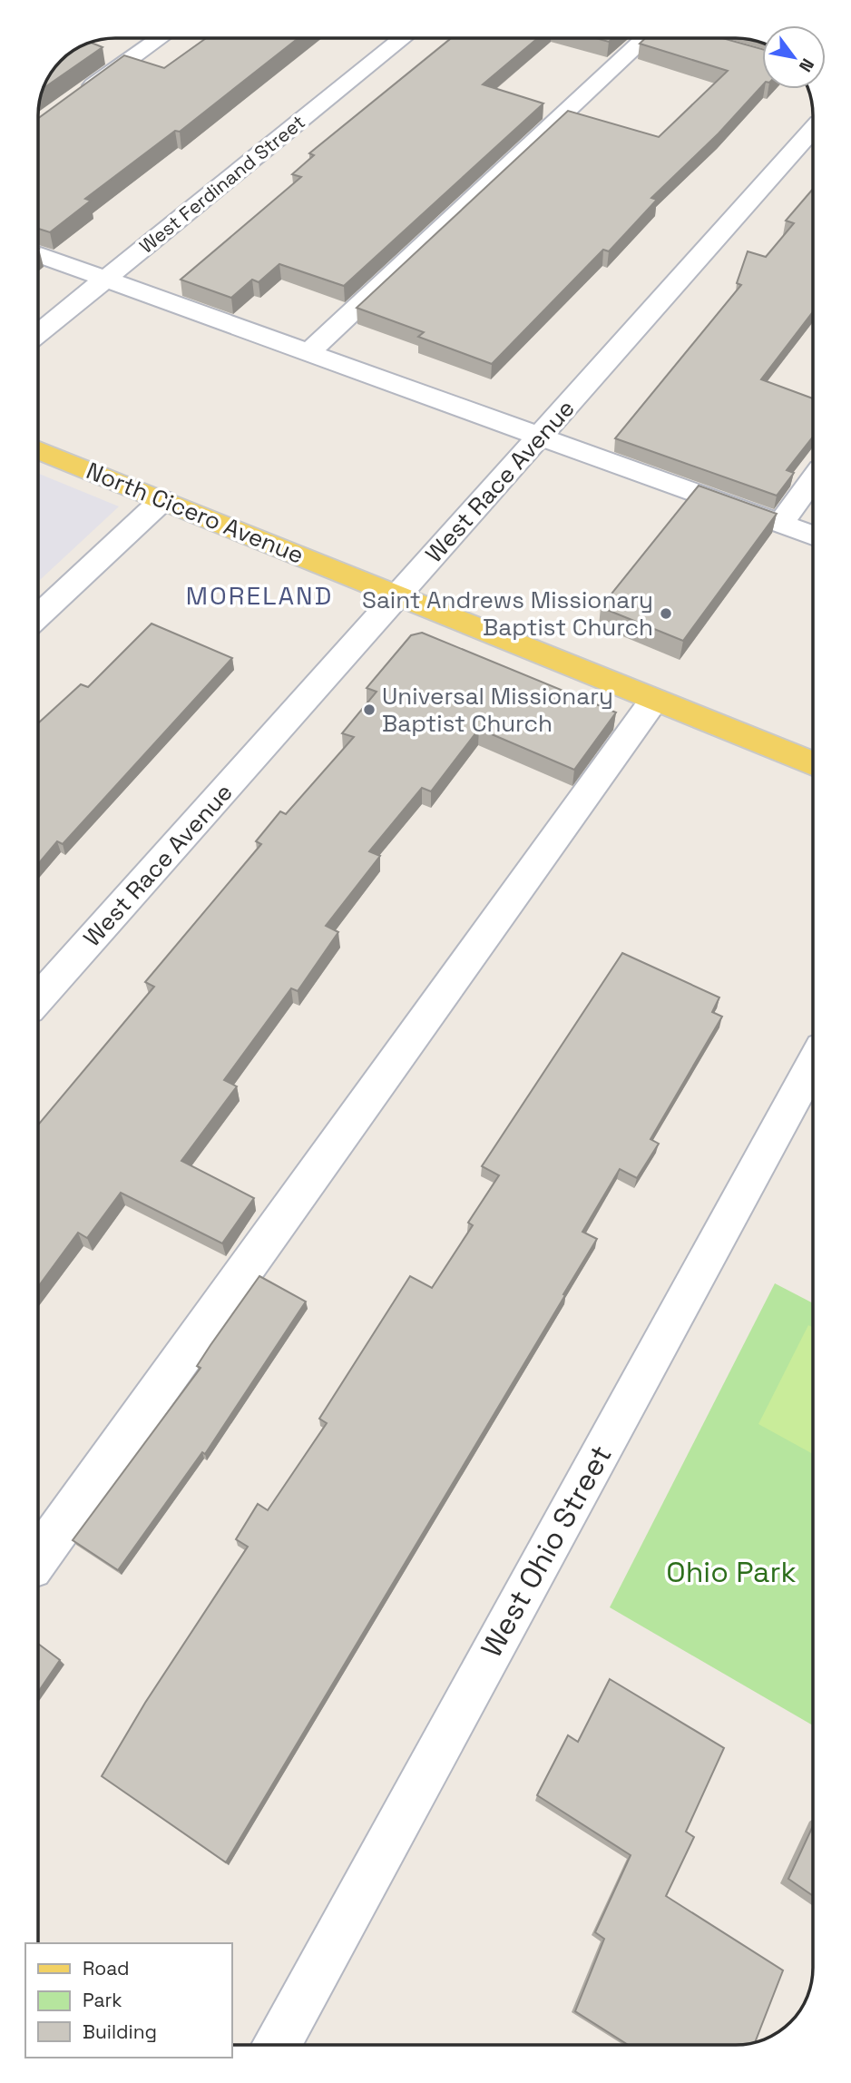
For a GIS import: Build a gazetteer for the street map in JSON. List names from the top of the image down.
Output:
{
  "streets": {
    "main road": ["North Cicero Avenue"],
    "street": ["West Ferdinand Street", "West Race Avenue", "West Ohio Street"]
  },
  "crossings": [
    ["West Race Avenue", "North Cicero Avenue"]
  ],
  "districts": ["MORELAND"],
  "parks": ["Ohio Park"],
  "places": ["Saint Andrews Missionary Baptist Church", "Universal Missionary Baptist Church"],
  "legend": ["Road", "Park", "Building"],
  "north": "bottom right"
}
